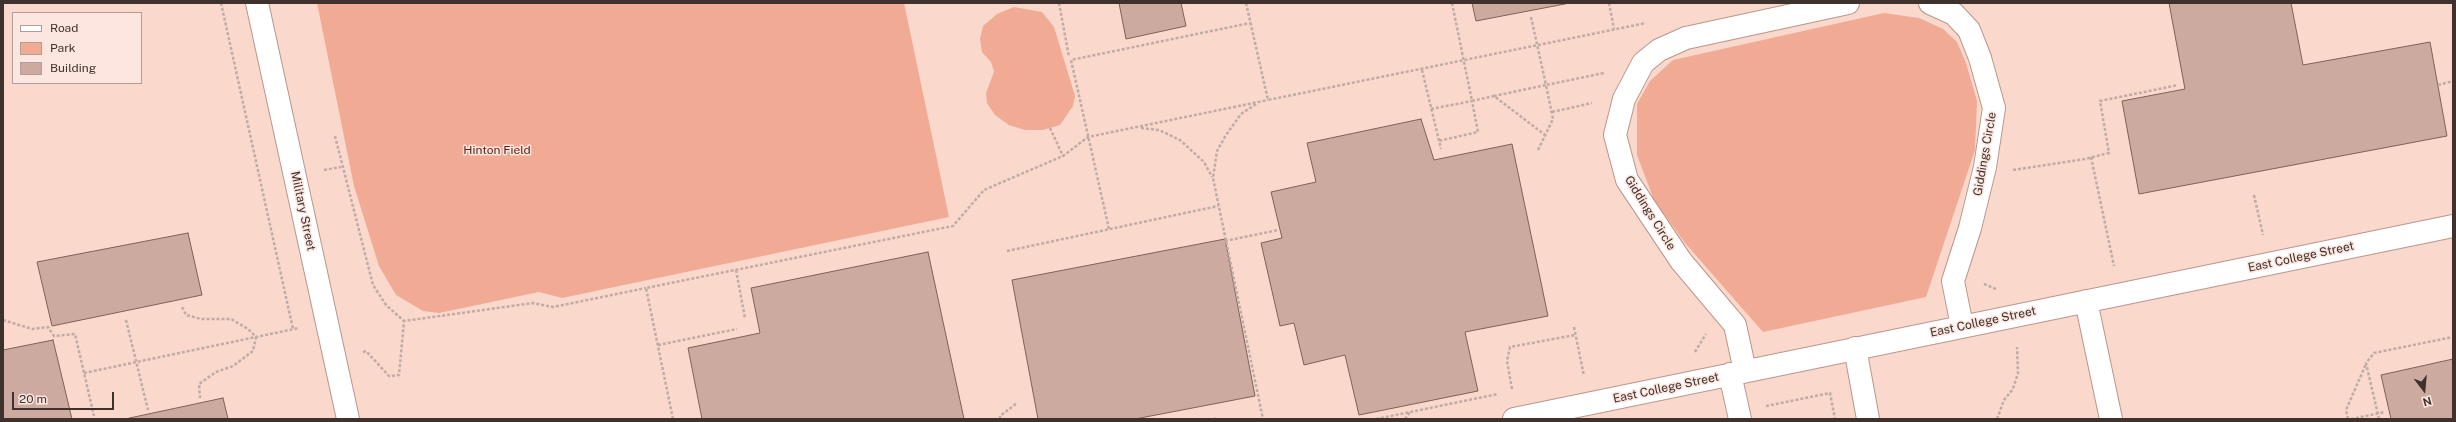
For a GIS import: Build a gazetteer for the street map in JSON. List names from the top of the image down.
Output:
{
  "streets": {
    "street": ["Giddings Circle", "Military Street", "East College Street"]
  },
  "crossings": [
    ["Giddings Circle", "East College Street"]
  ],
  "parks": ["Hinton Field"],
  "legend": ["Road", "Park", "Building"],
  "scale_bar": "20 m",
  "north": "bottom"
}
